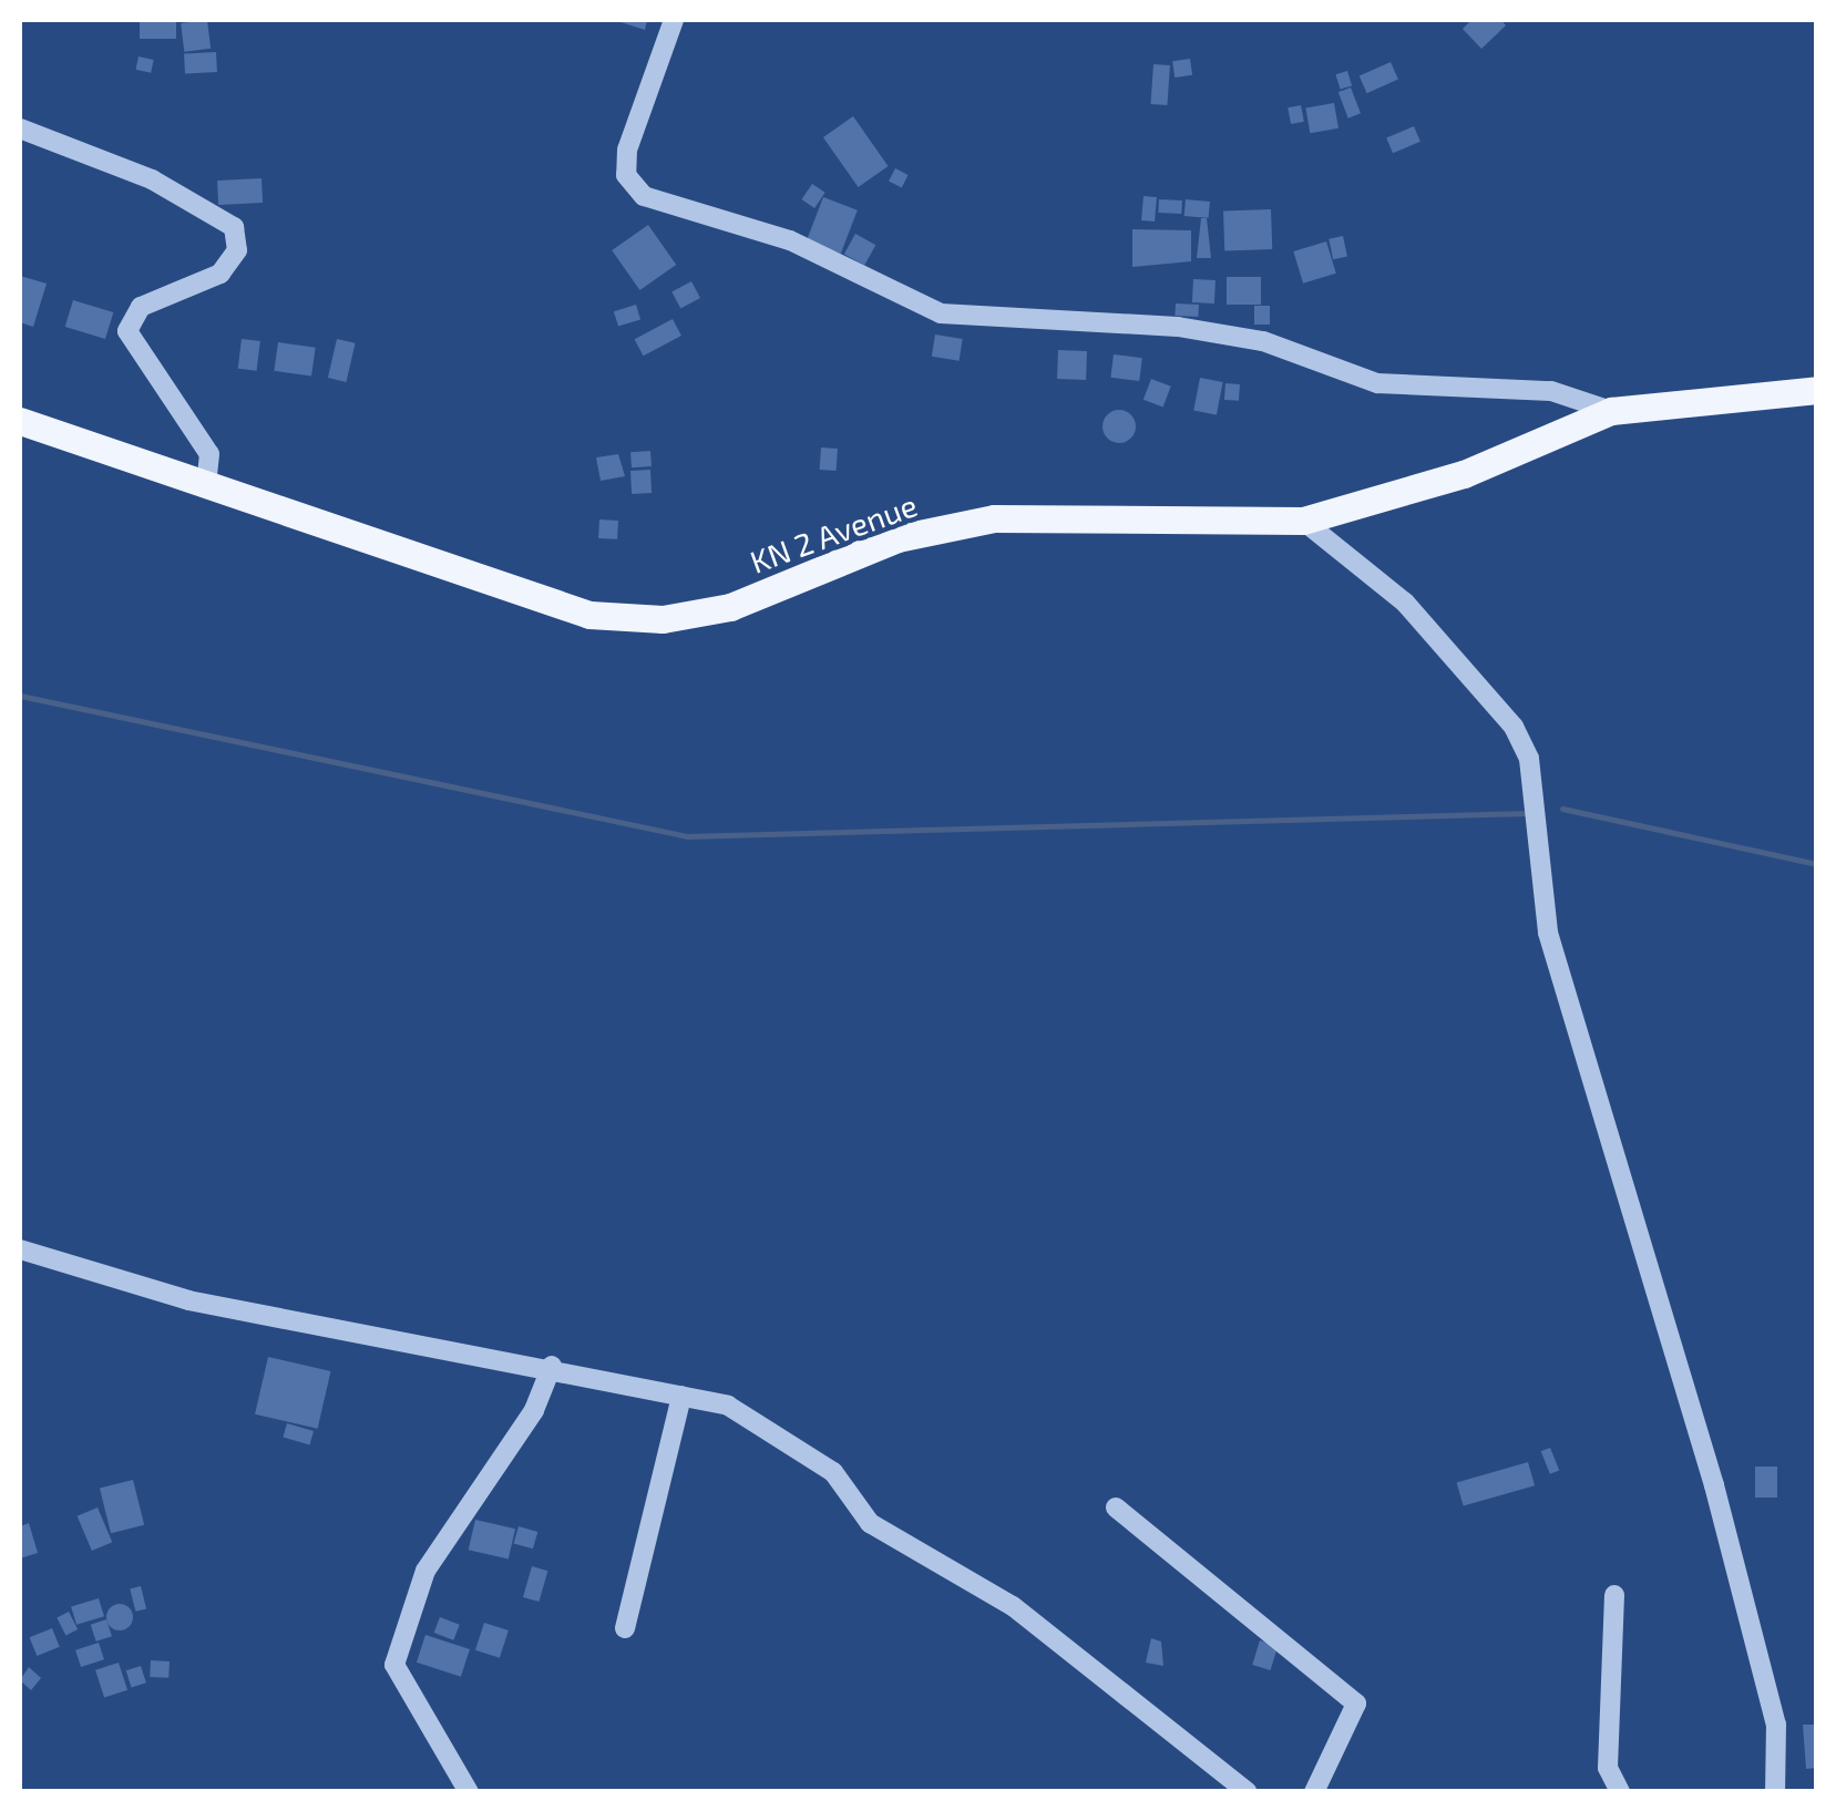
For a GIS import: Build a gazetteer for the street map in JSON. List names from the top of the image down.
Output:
{
  "streets": {
    "main road": ["KN 2 Avenue"]
  }
}
